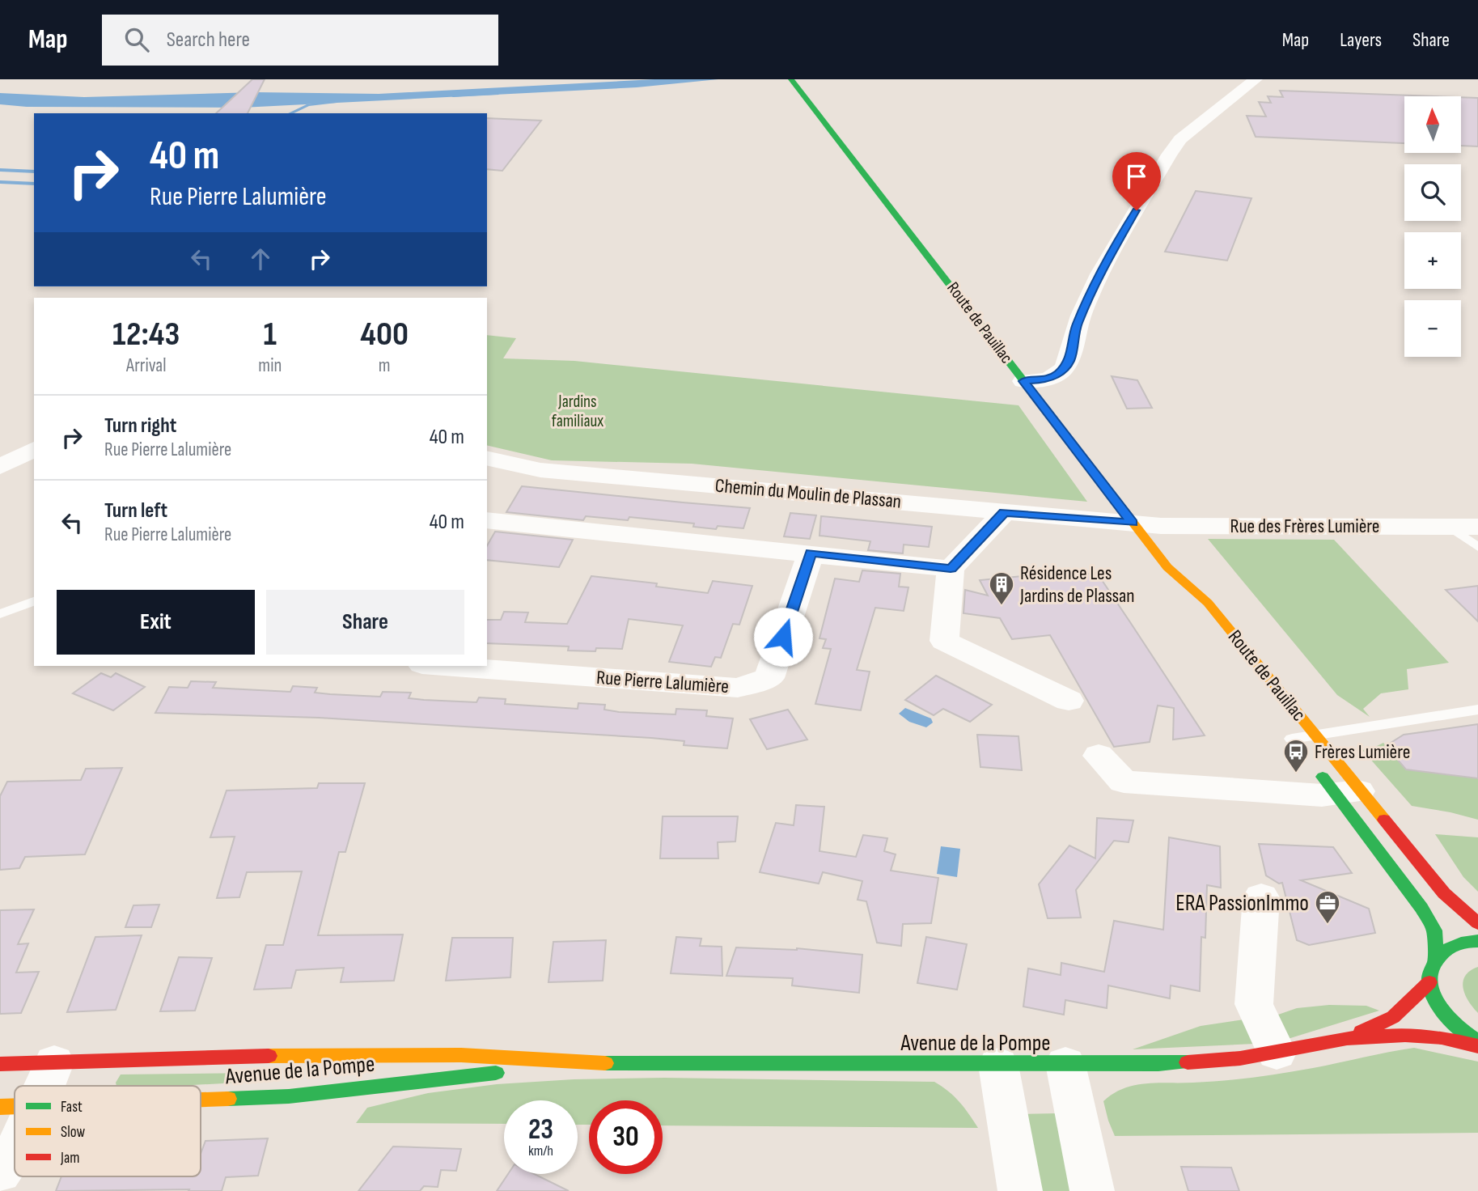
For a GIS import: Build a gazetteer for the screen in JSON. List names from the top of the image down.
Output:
{
  "streets": {
    "main road": ["Route de Pauillac", "Avenue de la Pompe"],
    "street": ["Chemin du Moulin de Plassan", "Rue des Frères Lumière", "Rue Pierre Lalumière"]
  },
  "crossings": [
    ["Route de Pauillac", "Chemin du Moulin de Plassan"],
    ["Route de Pauillac", "Rue des Frères Lumière"],
    ["Route de Pauillac", "Avenue de la Pompe"],
    ["Chemin du Moulin de Plassan", "Rue des Frères Lumière"]
  ],
  "parks": ["Jardins familiaux"],
  "places": {
    "building": ["Résidence Les Jardins de Plassan"],
    "bus stop": ["Frères Lumière"],
    "office": ["ERA PassionImmo"]
  },
  "legend": ["Fast", "Slow", "Jam"],
  "north": "top",
  "page": {
    "header": "Map",
    "search": "Search here",
    "nav": ["Map", "Layers", "Share"],
    "map_buttons": ["+", "−"],
    "turn": ["40 m", "Rue Pierre Lalumière"],
    "eta": [
      "12:43",
      "Arrival",
      "1",
      "min",
      "400",
      "m"
    ],
    "list": [
      {
        "name": "Turn right",
        "note": "Rue Pierre Lalumière",
        "value": "40 m"
      },
      {
        "name": "Turn left",
        "note": "Rue Pierre Lalumière",
        "value": "40 m"
      }
    ],
    "buttons": ["Exit", "Share"],
    "speed": "23 km/h",
    "limit": "30"
  }
}
